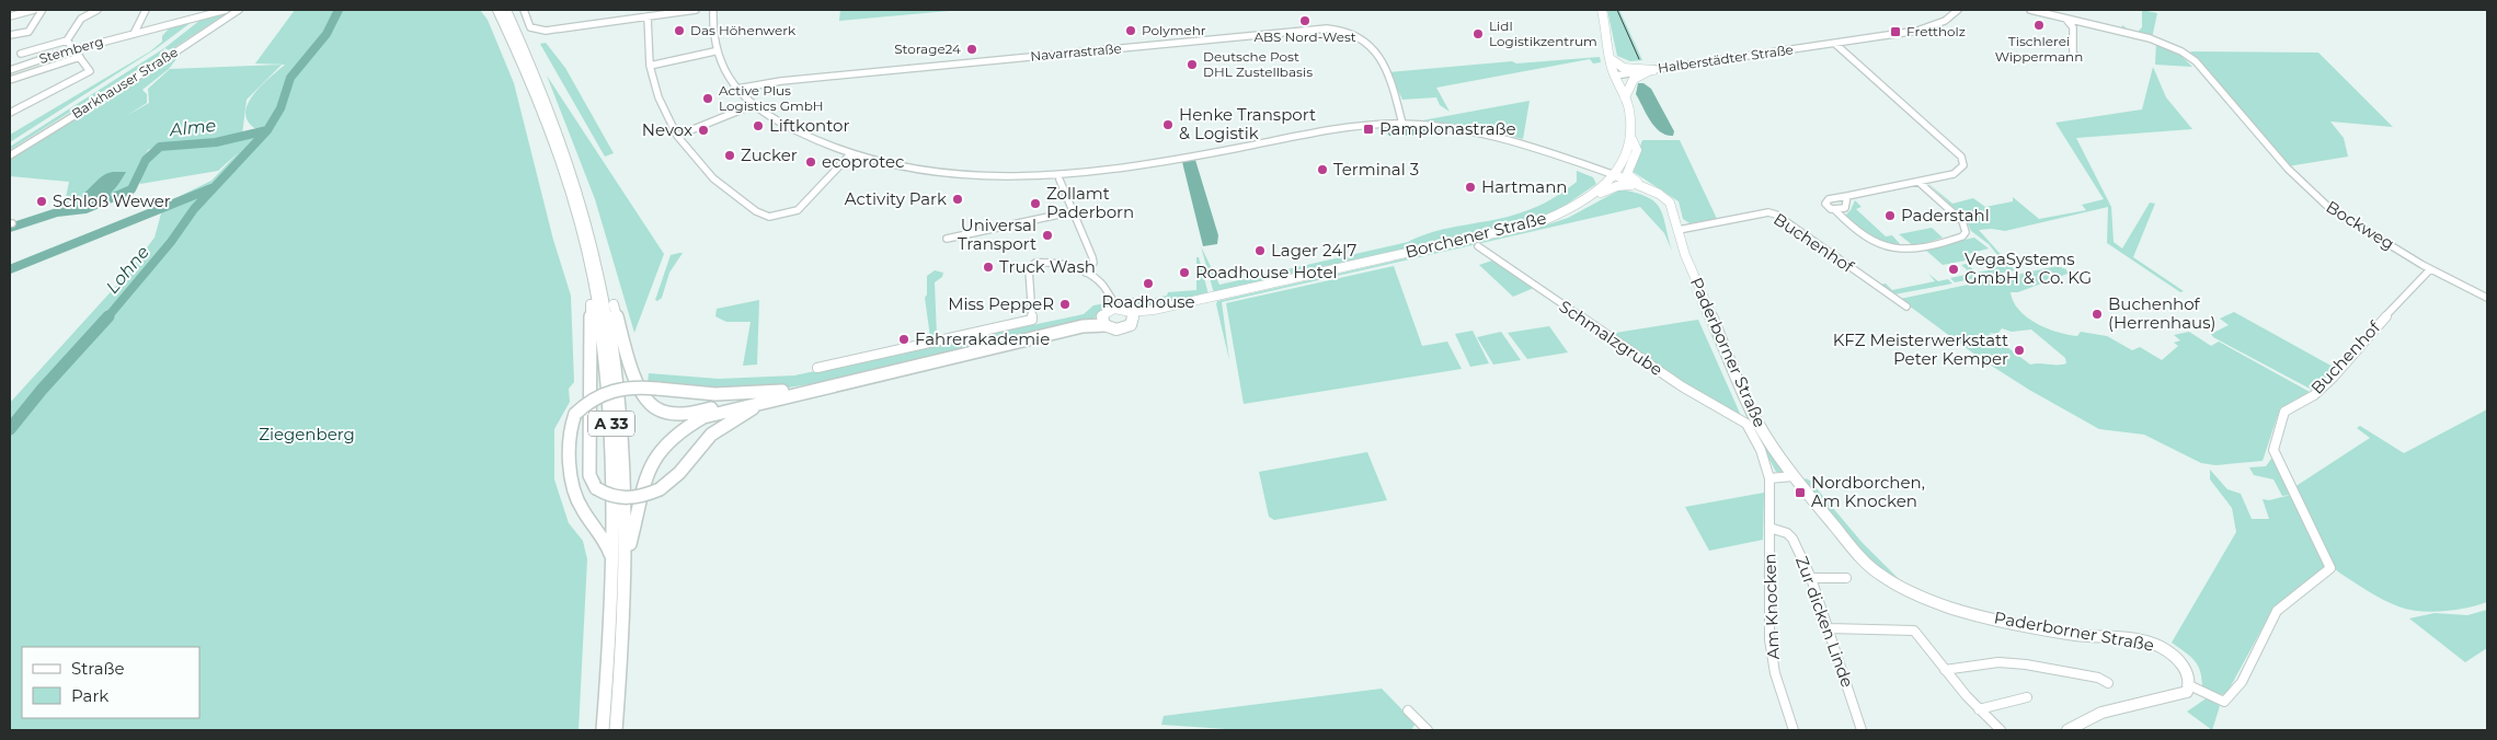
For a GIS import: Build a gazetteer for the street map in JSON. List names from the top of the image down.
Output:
{
  "streets": {
    "highway": ["A 33"],
    "main road": ["Borchener Straße", "Paderborner Straße"],
    "street": [
      "Stemberg",
      "Navarrastraße",
      "Halberstädter Straße",
      "Barkhauser Straße",
      "Bockweg",
      "Buchenhof",
      "Schmalzgrube",
      "Am Knocken",
      "Zur dicken Linde"
    ]
  },
  "crossings": [
    ["Bockweg", "Buchenhof"],
    ["Borchener Straße", "Paderborner Straße"],
    ["Buchenhof", "Paderborner Straße"],
    ["Schmalzgrube", "Am Knocken"],
    ["Am Knocken", "Zur dicken Linde"]
  ],
  "water": ["Alme", "Lohne"],
  "parks": ["Ziegenberg"],
  "places": {
    "other": [
      "ABS Nord-West",
      "Tischlerei Wippermann",
      "Das Höhenwerk",
      "Polymehr",
      "Lidl Logistikzentrum",
      "Storage24",
      "Deutsche Post DHL Zustellbasis",
      "Active Plus Logistics GmbH",
      "Henke Transport & Logistik",
      "Liftkontor",
      "Nevox",
      "Zucker",
      "ecoprotec",
      "Terminal 3",
      "Hartmann",
      "Activity Park",
      "Schloß Wewer",
      "Zollamt Paderborn",
      "Paderstahl",
      "Universal Transport",
      "Lager 24|7",
      "Truck Wash",
      "VegaSystems GmbH & Co. KG",
      "Roadhouse Hotel",
      "Roadhouse",
      "Miss PeppeR",
      "Buchenhof (Herrenhaus)",
      "Fahrerakademie",
      "KFZ Meisterwerkstatt Peter Kemper"
    ],
    "transit": ["Frettholz", "Pamplonastraße", "Nordborchen, Am Knocken"]
  },
  "legend": ["Straße", "Park"]
}
